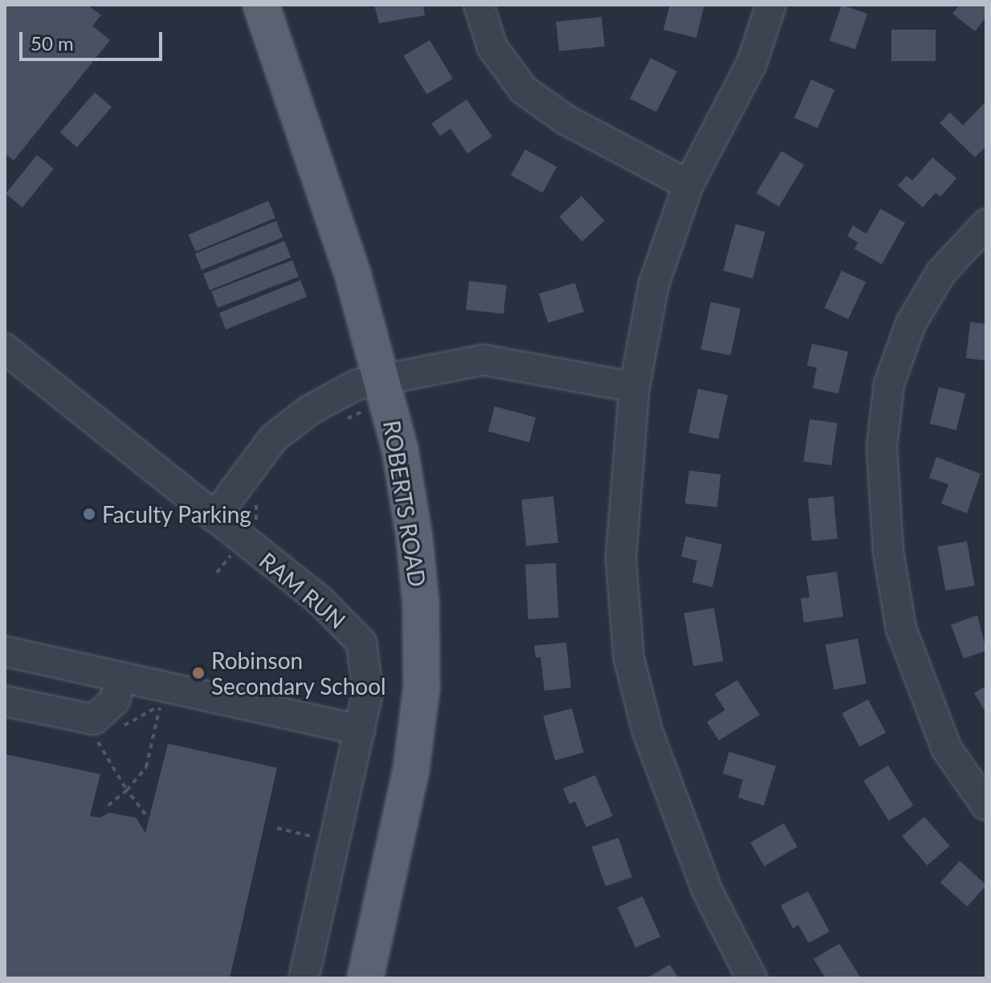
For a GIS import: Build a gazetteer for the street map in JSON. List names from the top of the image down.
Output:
{
  "streets": {
    "main road": ["ROBERTS ROAD"],
    "street": ["RAM RUN"]
  },
  "places": ["Faculty Parking", "Robinson Secondary School"],
  "scale_bar": "50 m"
}
